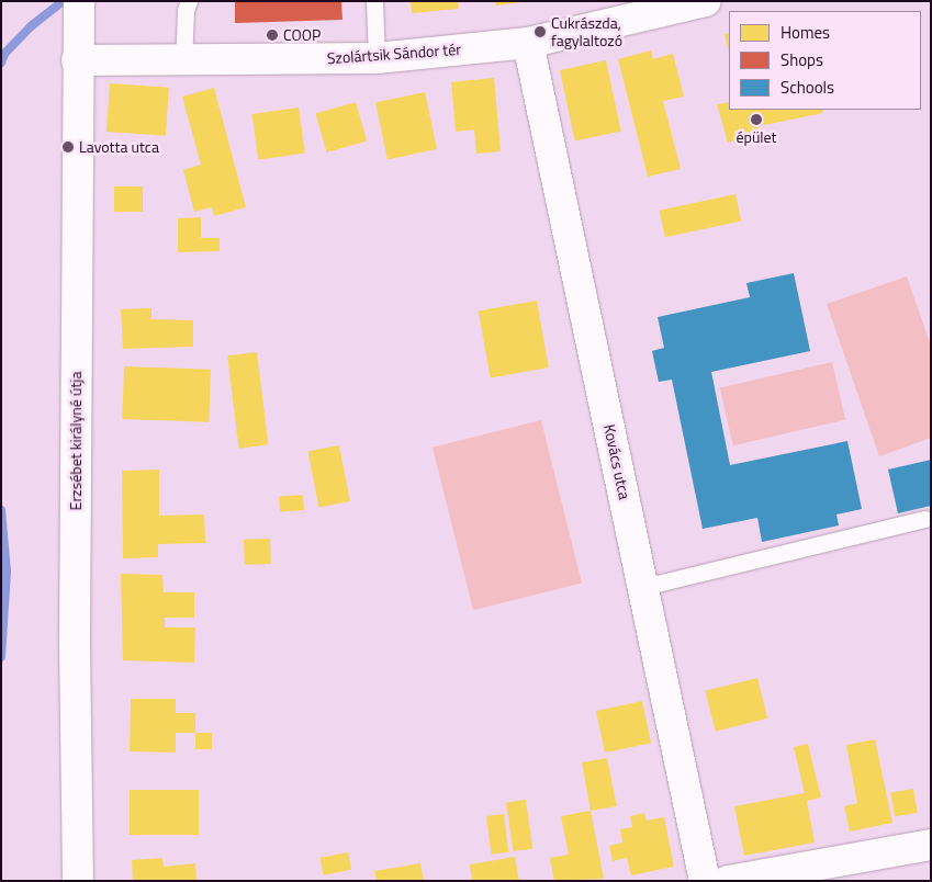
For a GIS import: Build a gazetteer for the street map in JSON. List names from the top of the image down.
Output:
{
  "streets": {
    "street": ["Szolártsik Sándor tér", "Erzsébet királyné útja", "Kovács utca"]
  },
  "crossings": [
    ["Szolártsik Sándor tér", "Erzsébet királyné útja"],
    ["Szolártsik Sándor tér", "Kovács utca"]
  ],
  "places": [
    "Cukrászda, fagylaltozó",
    "COOP",
    "épület",
    "Lavotta utca"
  ],
  "legend": ["Homes", "Shops", "Schools"]
}
